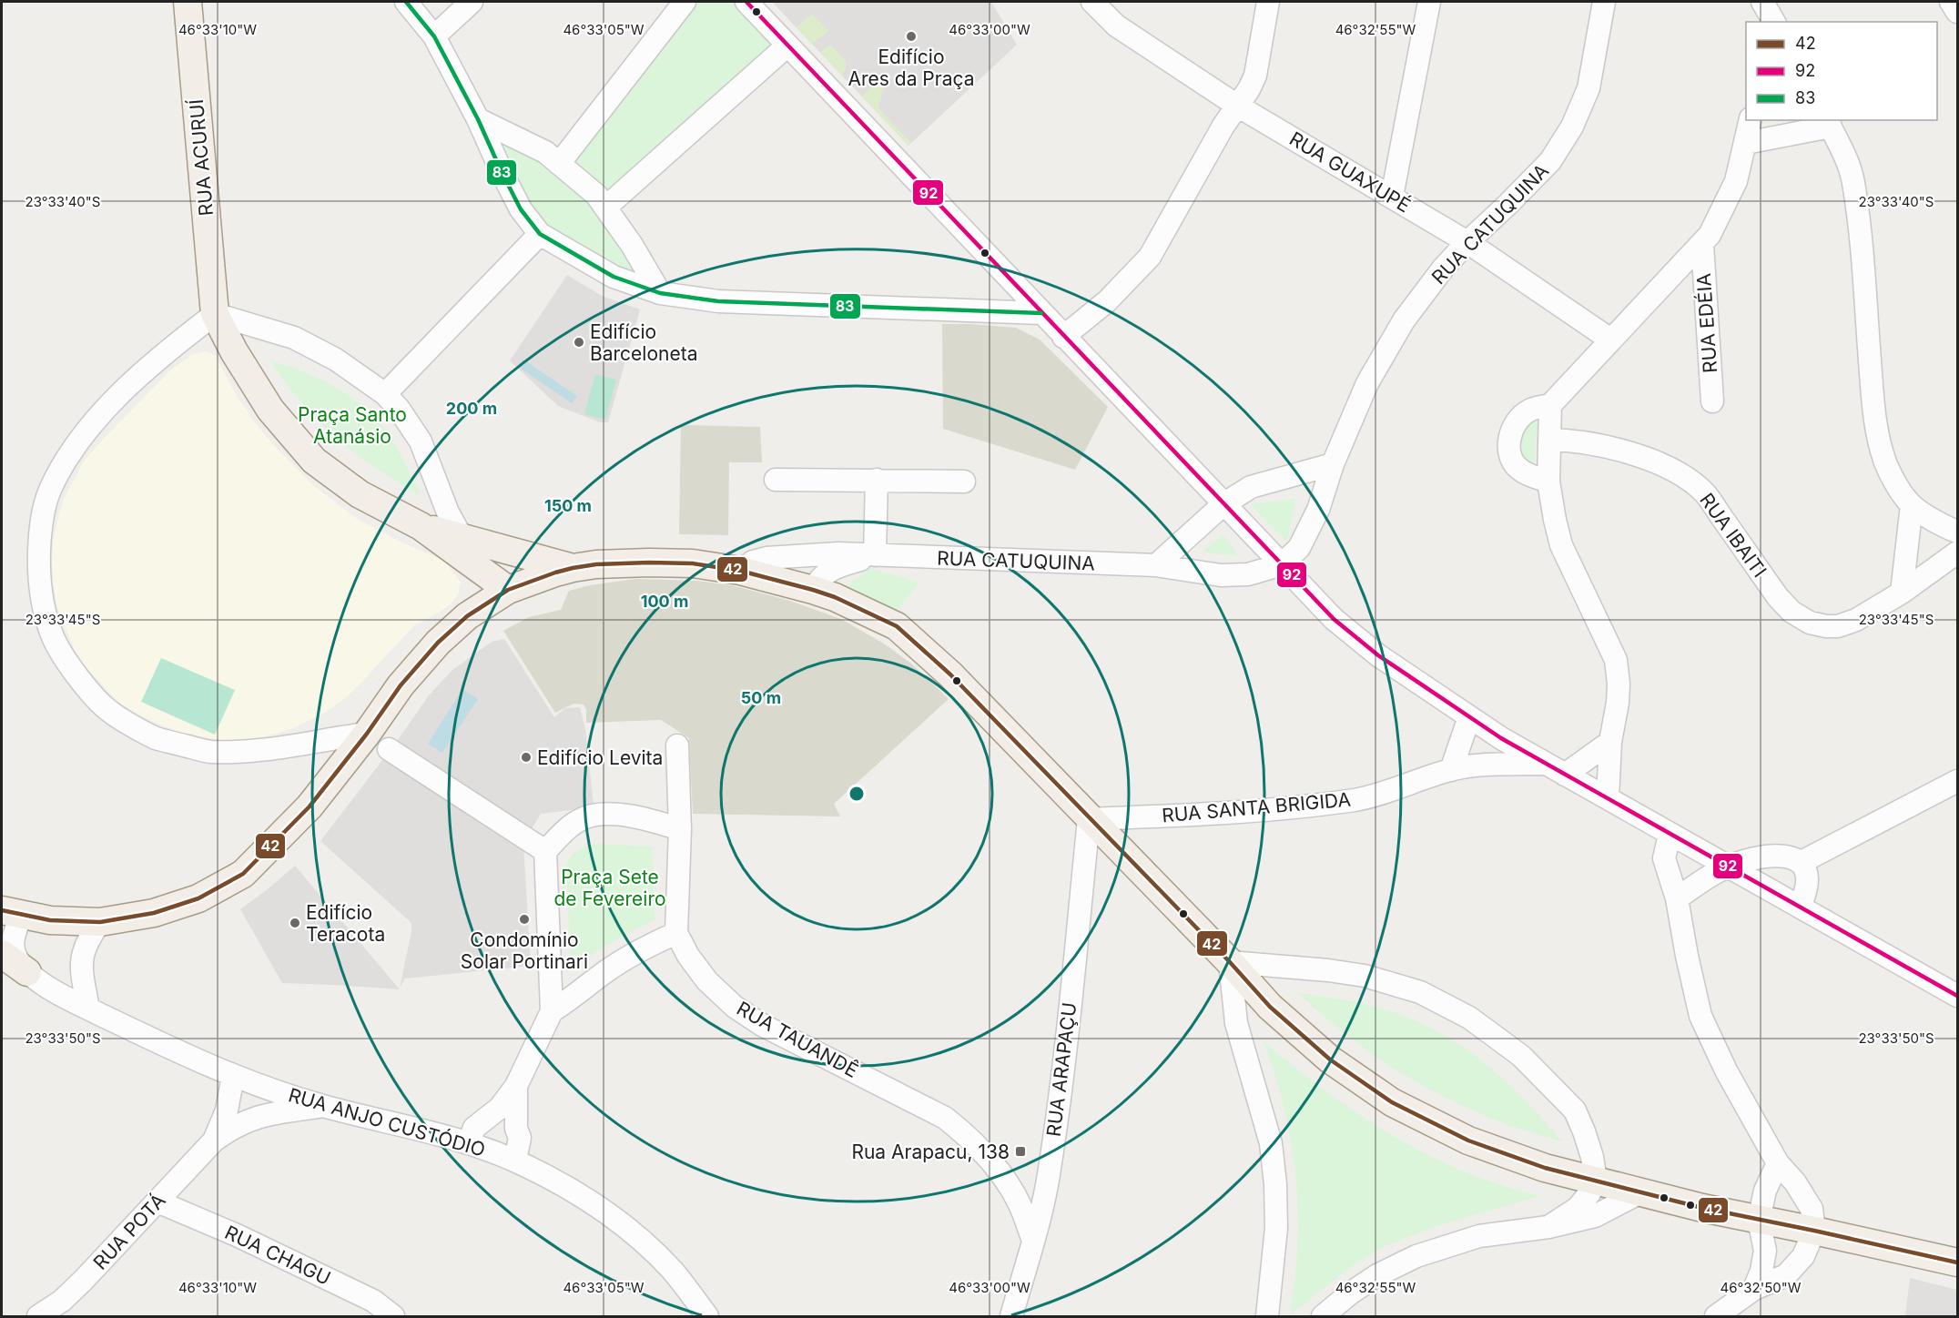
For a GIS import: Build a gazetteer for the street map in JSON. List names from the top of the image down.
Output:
{
  "streets": {
    "main road": ["RUA ACURUÍ"],
    "street": [
      "RUA GUAXUPÉ",
      "RUA CATUQUINA",
      "RUA EDÉIA",
      "RUA IBAITI",
      "RUA SANTA BRIGIDA",
      "RUA TAUANDÊ",
      "RUA ARAPAÇU",
      "RUA ANJO CUSTÓDIO",
      "RUA POTÁ",
      "RUA CHAGU"
    ]
  },
  "crossings": [
    ["RUA GUAXUPÉ", "RUA CATUQUINA"],
    ["RUA SANTA BRIGIDA", "RUA ARAPAÇU"],
    ["RUA TAUANDÊ", "RUA ARAPAÇU"],
    ["RUA ANJO CUSTÓDIO", "RUA POTÁ"],
    ["RUA POTÁ", "RUA CHAGU"]
  ],
  "parks": ["Praça Santo Atanásio", "Praça Sete de Fevereiro"],
  "places": {
    "other": [
      "Edifício Ares da Praça",
      "Edifício Barceloneta",
      "Edifício Levita",
      "Condomínio Solar Portinari",
      "Edifício Teracota"
    ],
    "transit": ["Rua Arapacu, 138"]
  },
  "lines": ["transit line 92", "transit line 83", "transit line 42"],
  "legend": ["42", "92", "83"],
  "coordinates": [
    "46°33'10\"W",
    "46°33'05\"W",
    "46°33'00\"W",
    "46°32'55\"W",
    "23°33'40\"S",
    "23°33'45\"S",
    "23°33'50\"S",
    "46°32'50\"W"
  ],
  "rings": [
    "200 m",
    "150 m",
    "100 m",
    "50 m"
  ]
}
